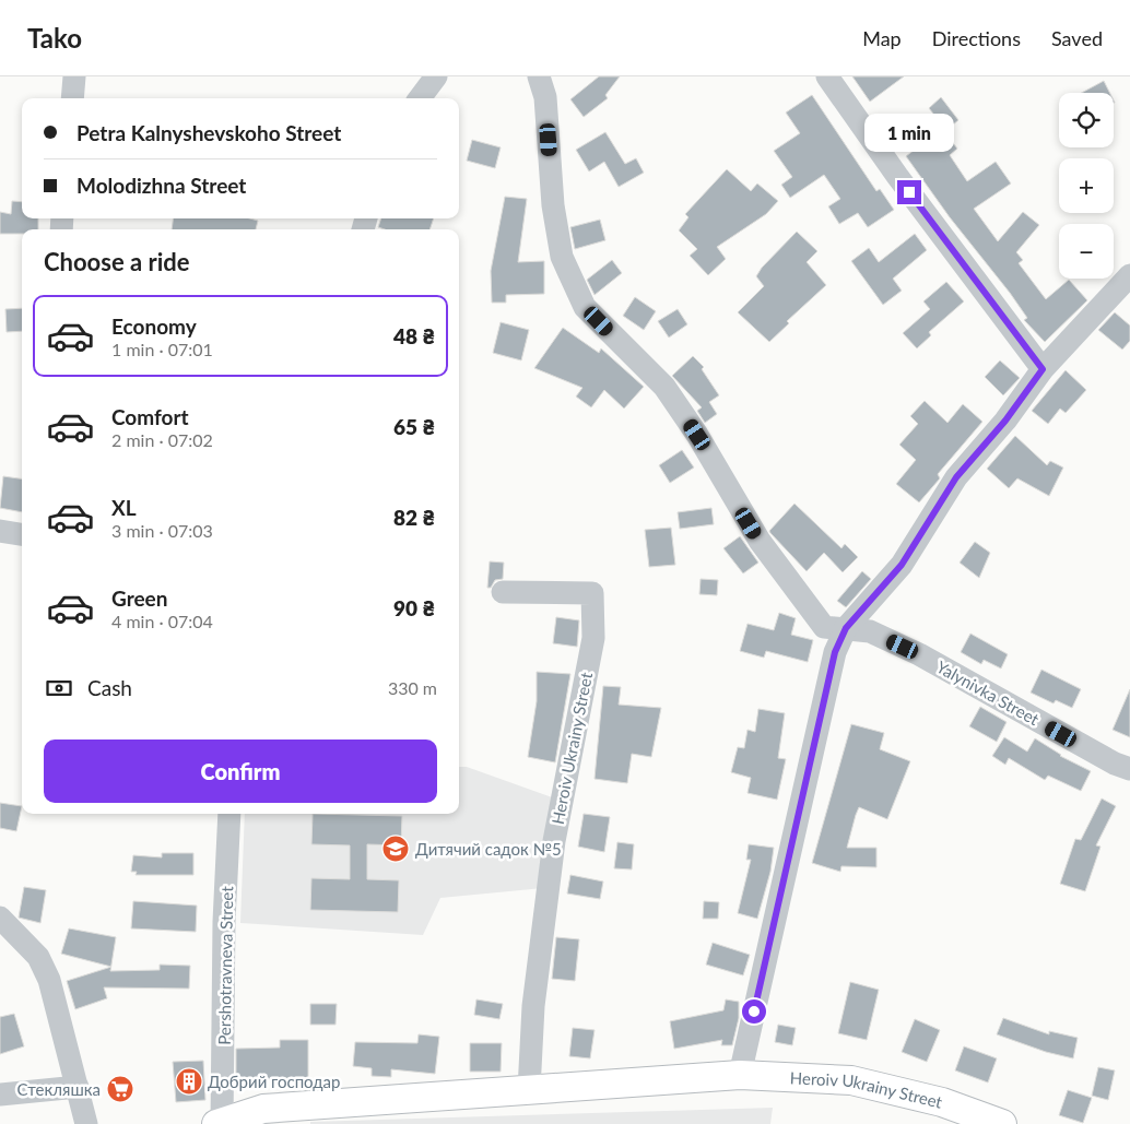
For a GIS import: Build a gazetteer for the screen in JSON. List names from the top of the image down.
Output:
{
  "streets": {
    "main road": ["Heroiv Ukrainy Street"],
    "street": ["Yalynivka Street", "Pershotravneva Street"]
  },
  "crossings": [
    ["Heroiv Ukrainy Street", "Pershotravneva Street"]
  ],
  "places": {
    "school or university": ["Дитячий садок №5"],
    "building": ["Добрий господар"],
    "supermarket": ["Стекляшка"]
  },
  "page": {
    "header": "Tako",
    "nav": ["Map", "Directions", "Saved"],
    "map_buttons": ["+", "−"],
    "banner": ["Petra Kalnyshevskoho Street", "Molodizhna Street"],
    "bubble": "1 min",
    "heading": "Choose a ride",
    "list": [
      {
        "name": "Economy",
        "note": "1 min · 07:01",
        "value": "48 ₴"
      },
      {
        "name": "Comfort",
        "note": "2 min · 07:02",
        "value": "65 ₴"
      },
      {
        "name": "XL",
        "note": "3 min · 07:03",
        "value": "82 ₴"
      },
      {
        "name": "Green",
        "note": "4 min · 07:04",
        "value": "90 ₴"
      }
    ],
    "pay": ["Cash", "330 m"],
    "buttons": "Confirm"
  }
}
